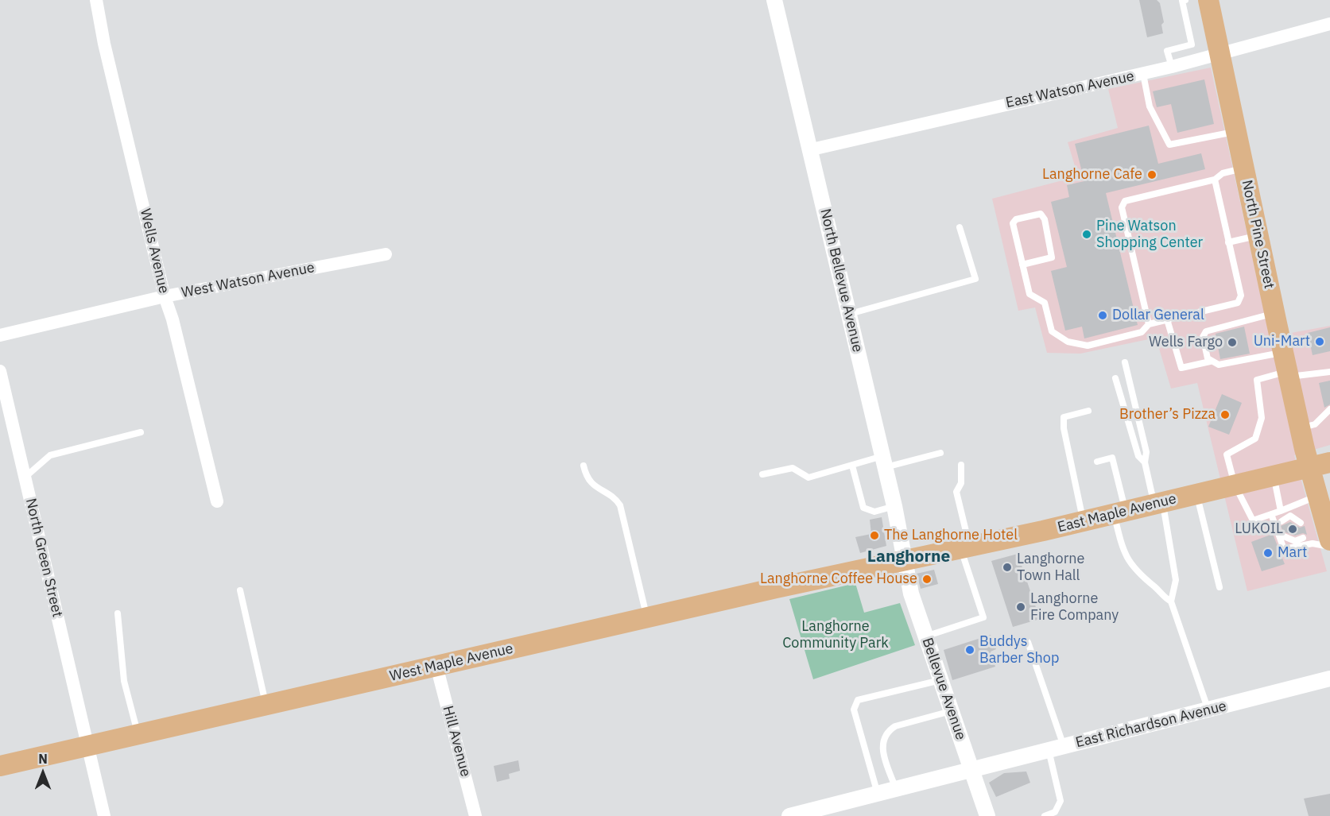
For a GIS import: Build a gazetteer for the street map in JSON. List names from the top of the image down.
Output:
{
  "streets": {
    "main road": ["North Pine Street", "East Maple Avenue", "West Maple Avenue"],
    "street": [
      "East Watson Avenue",
      "Wells Avenue",
      "West Watson Avenue",
      "North Bellevue Avenue",
      "North Green Street",
      "Bellevue Avenue",
      "East Richardson Avenue",
      "Hill Avenue"
    ]
  },
  "crossings": [
    ["East Watson Avenue", "North Pine Street"],
    ["East Watson Avenue", "North Bellevue Avenue"],
    ["North Pine Street", "East Maple Avenue"],
    ["Wells Avenue", "West Watson Avenue"],
    ["North Bellevue Avenue", "East Maple Avenue"],
    ["North Bellevue Avenue", "West Maple Avenue"],
    ["North Bellevue Avenue", "Bellevue Avenue"],
    ["East Maple Avenue", "West Maple Avenue"],
    ["East Maple Avenue", "Bellevue Avenue"],
    ["North Green Street", "West Maple Avenue"],
    ["West Maple Avenue", "Bellevue Avenue"],
    ["West Maple Avenue", "Hill Avenue"],
    ["Bellevue Avenue", "East Richardson Avenue"]
  ],
  "districts": ["Langhorne"],
  "parks": ["Langhorne Community Park"],
  "places": [
    "Langhorne Cafe",
    "Pine Watson Shopping Center",
    "Dollar General",
    "Uni-Mart",
    "Wells Fargo",
    "Brother’s Pizza",
    "LUKOIL",
    "The Langhorne Hotel",
    "Mart",
    "Langhorne Town Hall",
    "Langhorne Coffee House",
    "Langhorne Fire Company",
    "Buddys Barber Shop"
  ],
  "north": "top"
}
